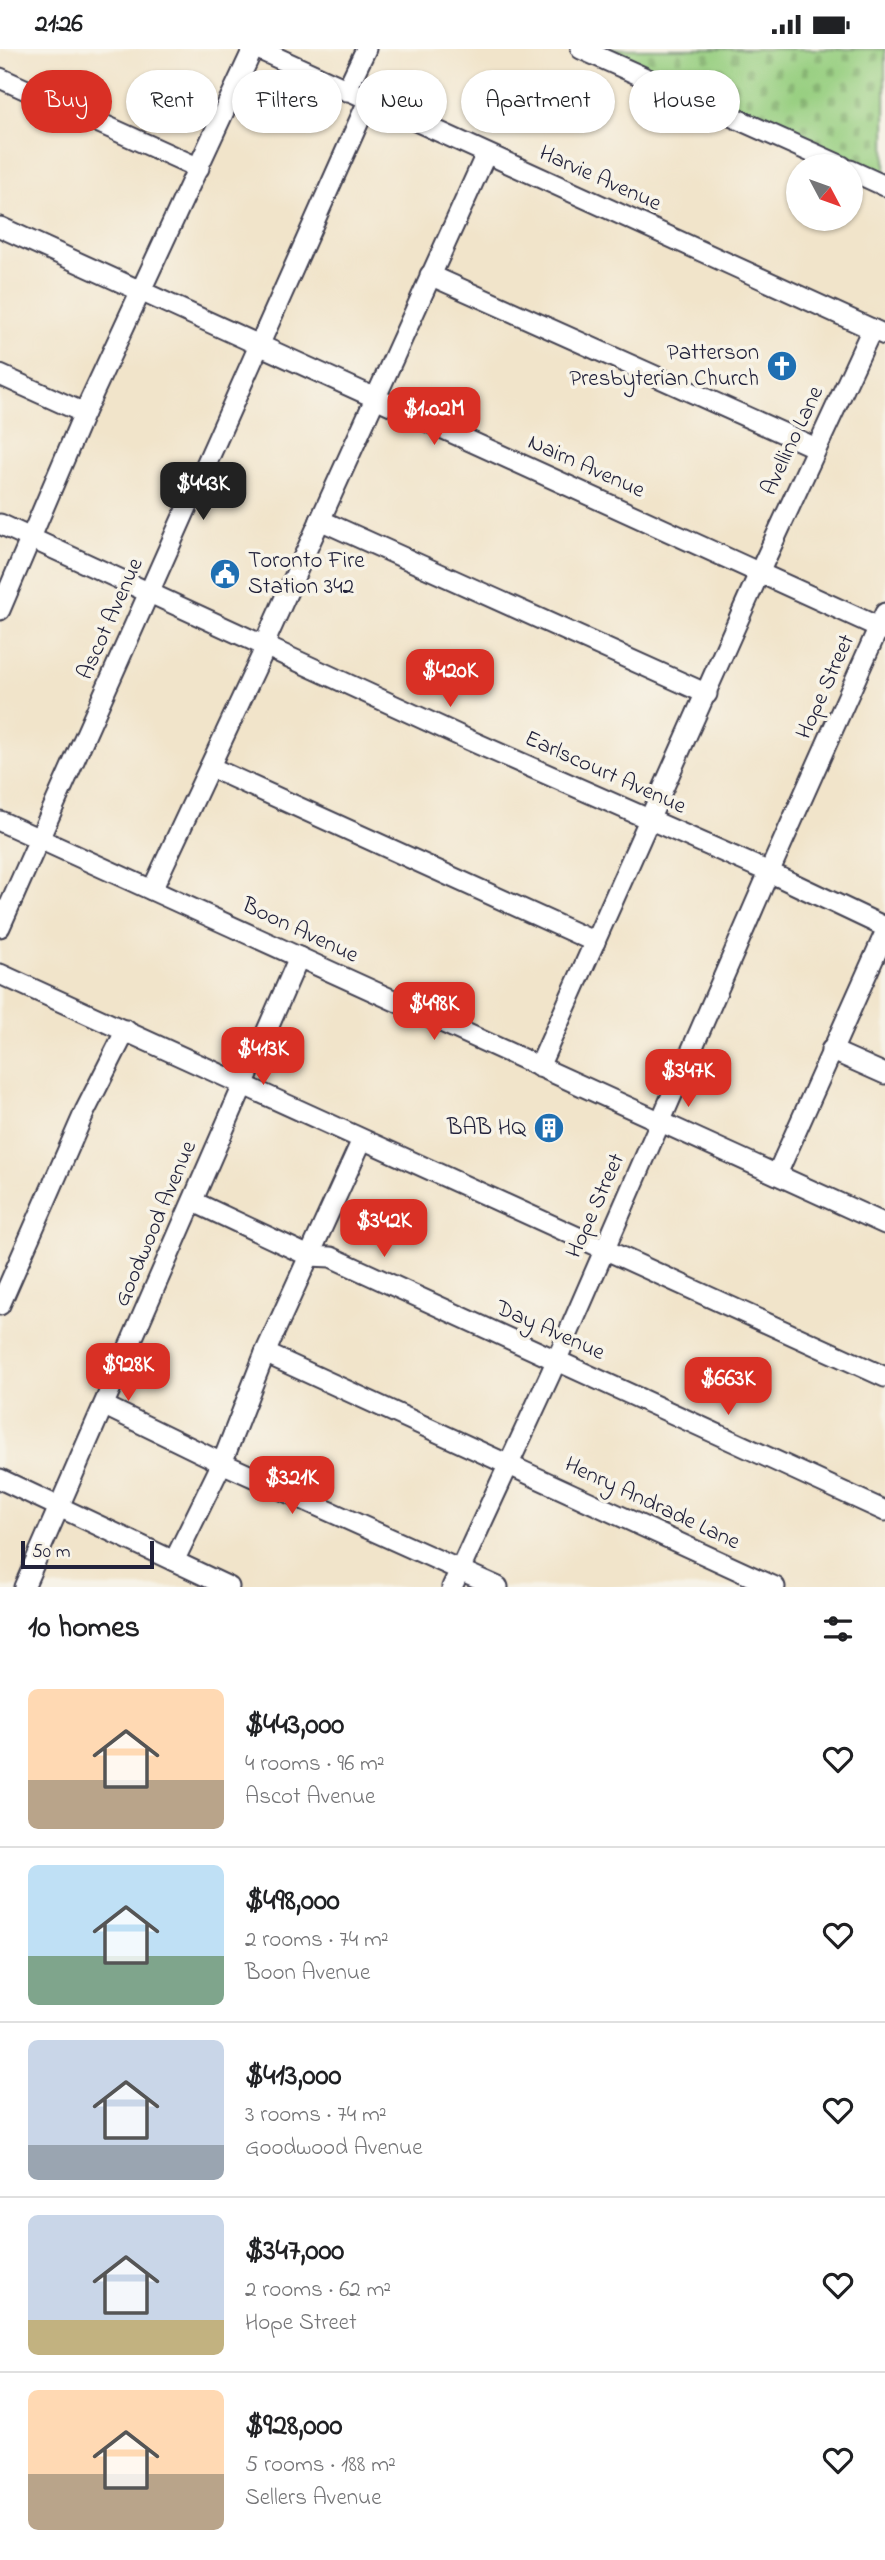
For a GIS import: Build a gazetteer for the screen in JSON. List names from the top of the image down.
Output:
{
  "streets": {
    "street": [
      "Harvie Avenue",
      "Avellino Lane",
      "Nairn Avenue",
      "Ascot Avenue",
      "Hope Street",
      "Earlscourt Avenue",
      "Boon Avenue",
      "Goodwood Avenue",
      "Day Avenue",
      "Henry Andrade Lane"
    ]
  },
  "crossings": [
    ["Harvie Avenue", "Avellino Lane"],
    ["Avellino Lane", "Nairn Avenue"],
    ["Avellino Lane", "Earlscourt Avenue"],
    ["Avellino Lane", "Boon Avenue"],
    ["Nairn Avenue", "Ascot Avenue"],
    ["Nairn Avenue", "Hope Street"],
    ["Ascot Avenue", "Earlscourt Avenue"],
    ["Ascot Avenue", "Boon Avenue"],
    ["Hope Street", "Earlscourt Avenue"],
    ["Hope Street", "Boon Avenue"],
    ["Hope Street", "Day Avenue"],
    ["Hope Street", "Henry Andrade Lane"],
    ["Boon Avenue", "Goodwood Avenue"],
    ["Goodwood Avenue", "Day Avenue"]
  ],
  "places": {
    "church": ["Patterson Presbyterian Church"],
    "public building": ["Toronto Fire Station 342"],
    "building": ["BAB HQ"]
  },
  "scale_bar": "50 m",
  "north": "bottom right",
  "page": {
    "status": "21:26",
    "chip": [
      "Buy",
      "Rent",
      "Filters",
      "New",
      "Apartment",
      "House"
    ],
    "price": [
      "$1.02M",
      "$443K",
      "$420K",
      "$498K",
      "$413K",
      "$347K",
      "$342K",
      "$928K",
      "$663K",
      "$321K"
    ],
    "scale": "50 m",
    "heading": "10 homes",
    "list": [
      {
        "name": "$443,000",
        "note": "4 rooms · 96 m² · Ascot Avenue"
      },
      {
        "name": "$498,000",
        "note": "2 rooms · 74 m² · Boon Avenue"
      },
      {
        "name": "$413,000",
        "note": "3 rooms · 74 m² · Goodwood Avenue"
      },
      {
        "name": "$347,000",
        "note": "2 rooms · 62 m² · Hope Street"
      },
      {
        "name": "$928,000",
        "note": "5 rooms · 188 m² · Sellers Avenue"
      }
    ]
  }
}
